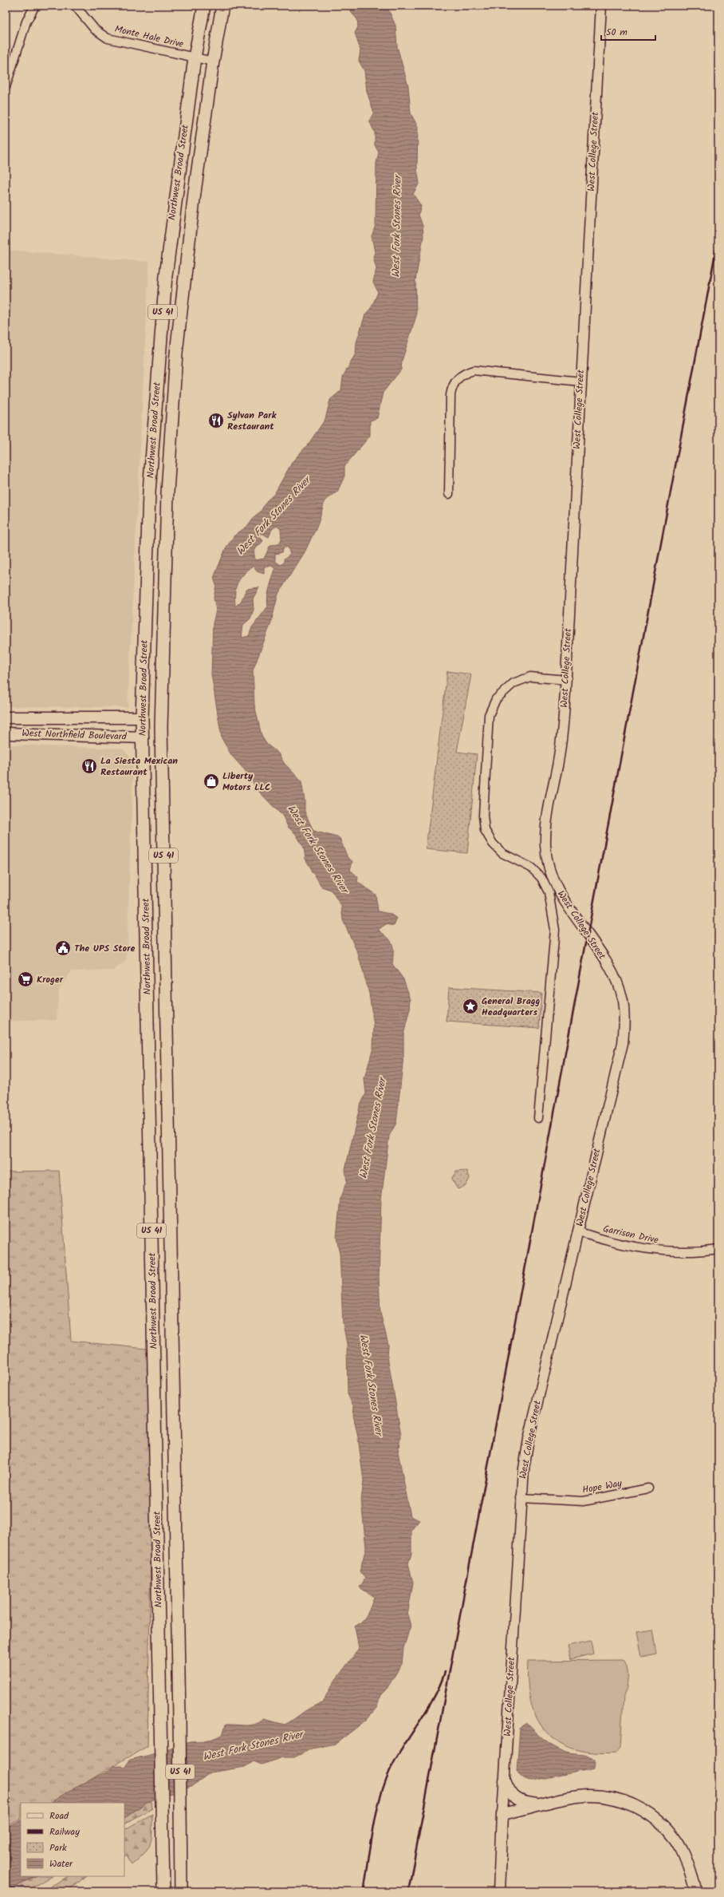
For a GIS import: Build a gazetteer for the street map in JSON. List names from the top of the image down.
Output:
{
  "streets": {
    "main road": ["Northwest Broad Street", "US 41", "West Northfield Boulevard"],
    "street": [
      "Monte Hale Drive",
      "West College Street",
      "Garrison Drive",
      "Hope Way"
    ]
  },
  "crossings": [
    ["Monte Hale Drive", "Northwest Broad Street"],
    ["West College Street", "Garrison Drive"],
    ["West College Street", "Hope Way"],
    ["Northwest Broad Street", "West Northfield Boulevard"]
  ],
  "water": ["West Fork Stones River"],
  "places": {
    "restaurant": ["Sylvan Park Restaurant", "La Siesta Mexican Restaurant"],
    "shop": ["Liberty Motors LLC"],
    "public building": ["The UPS Store"],
    "supermarket": ["Kroger"],
    "place": ["General Bragg Headquarters"]
  },
  "legend": [
    "Road",
    "Railway",
    "Park",
    "Water"
  ],
  "scale_bar": "50 m"
}
